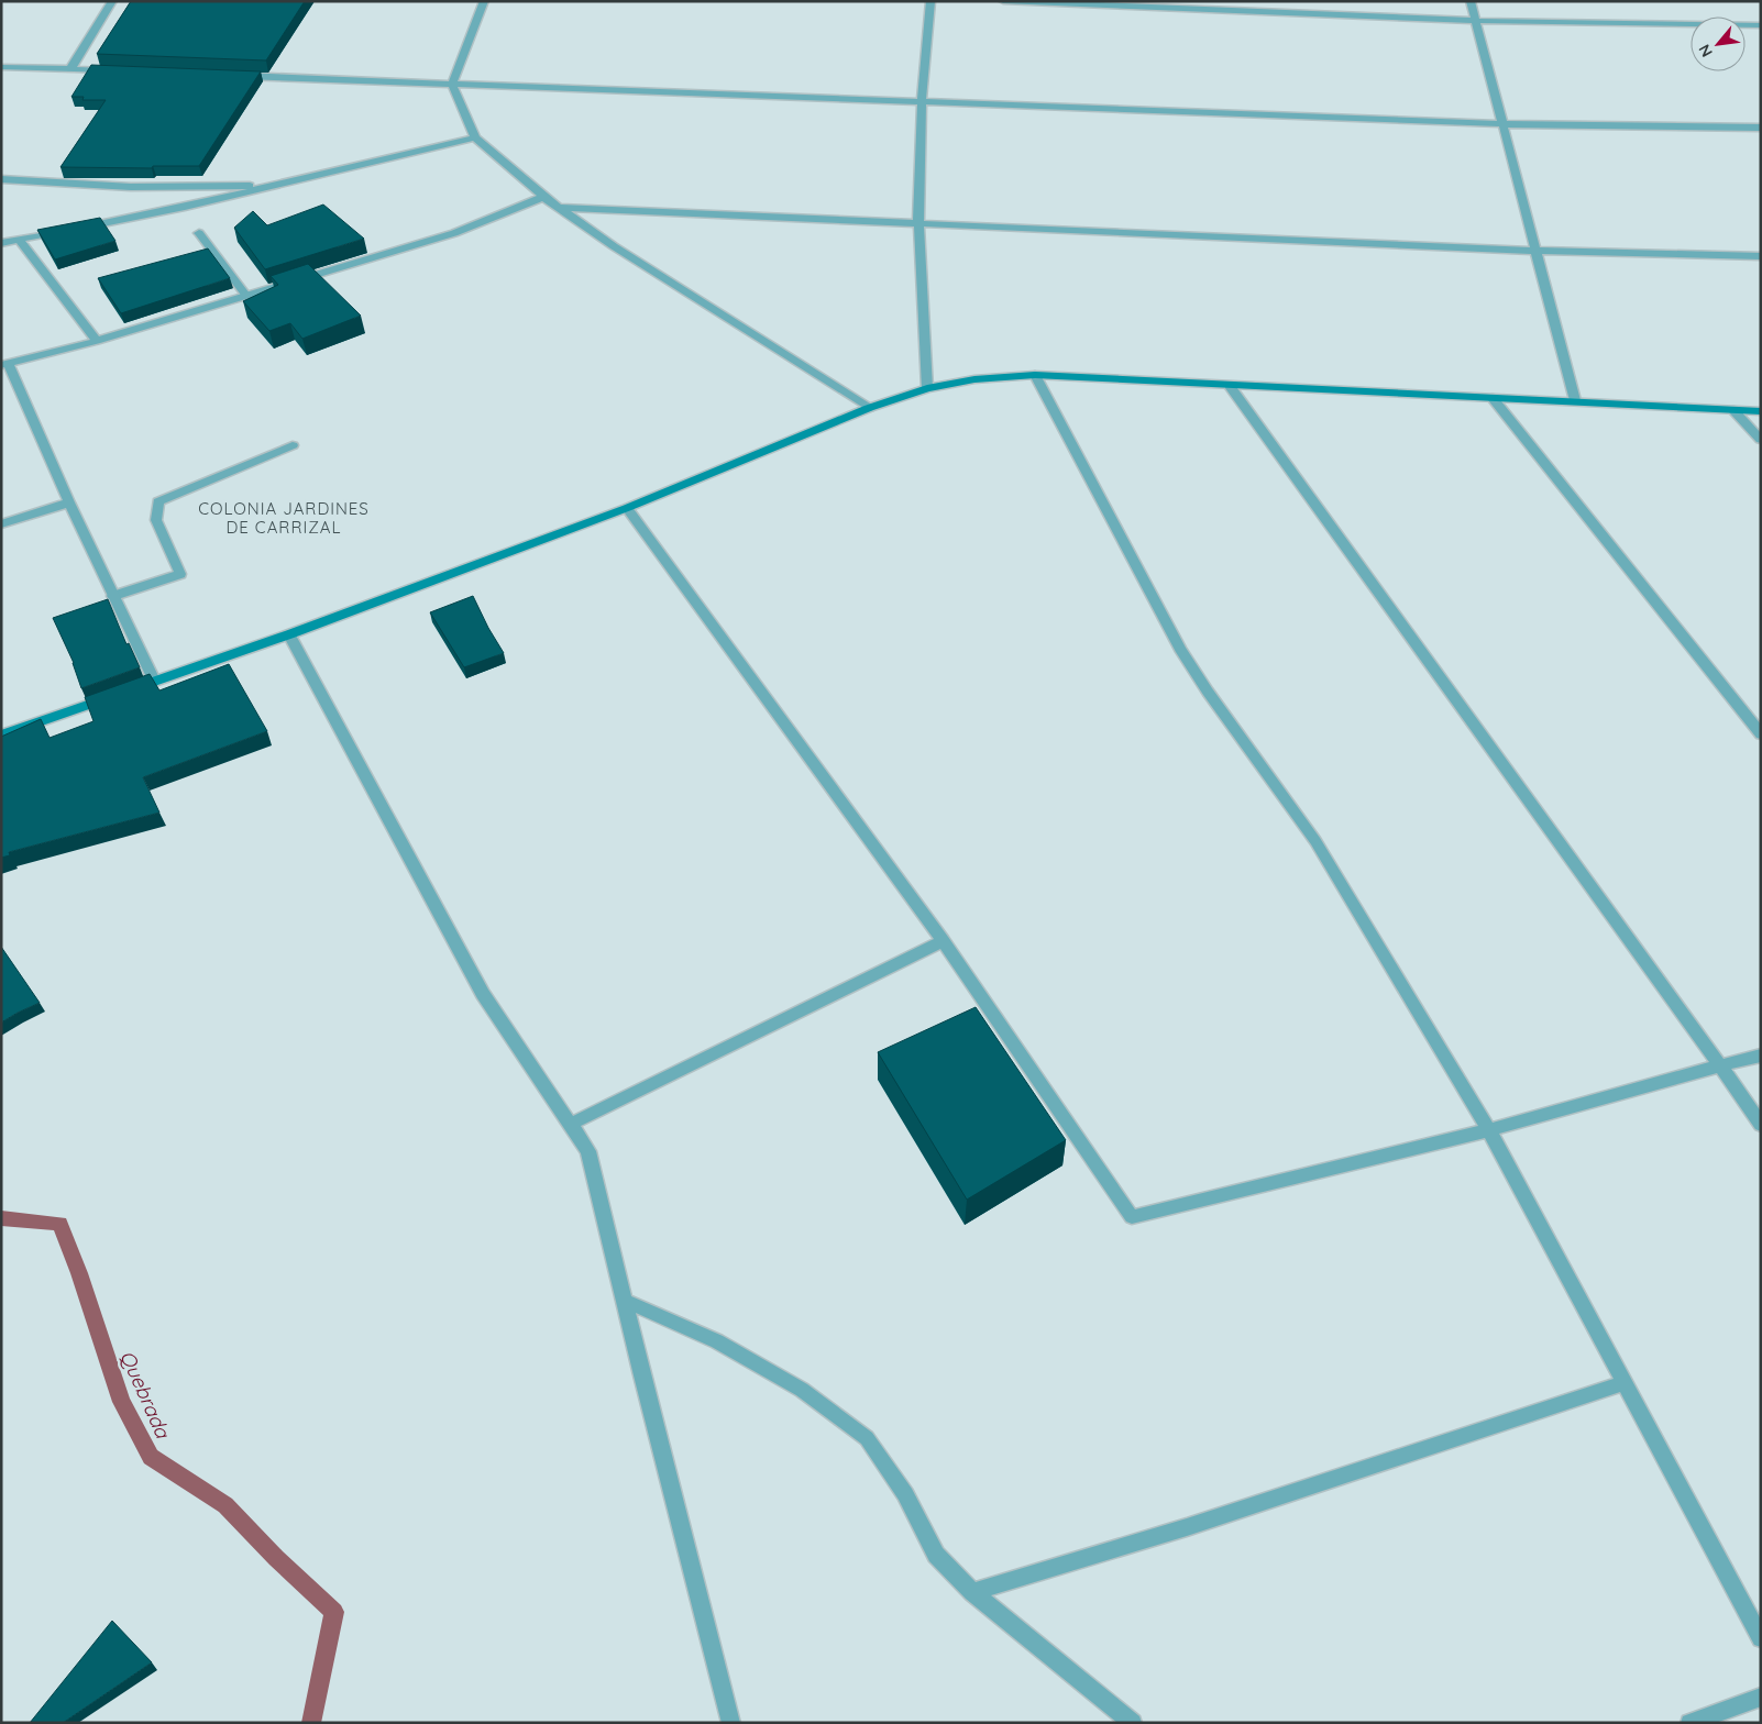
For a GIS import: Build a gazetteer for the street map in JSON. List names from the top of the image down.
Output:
{
  "districts": ["COLONIA JARDINES DE CARRIZAL"],
  "water": ["Quebrada"],
  "north": "bottom left"
}
